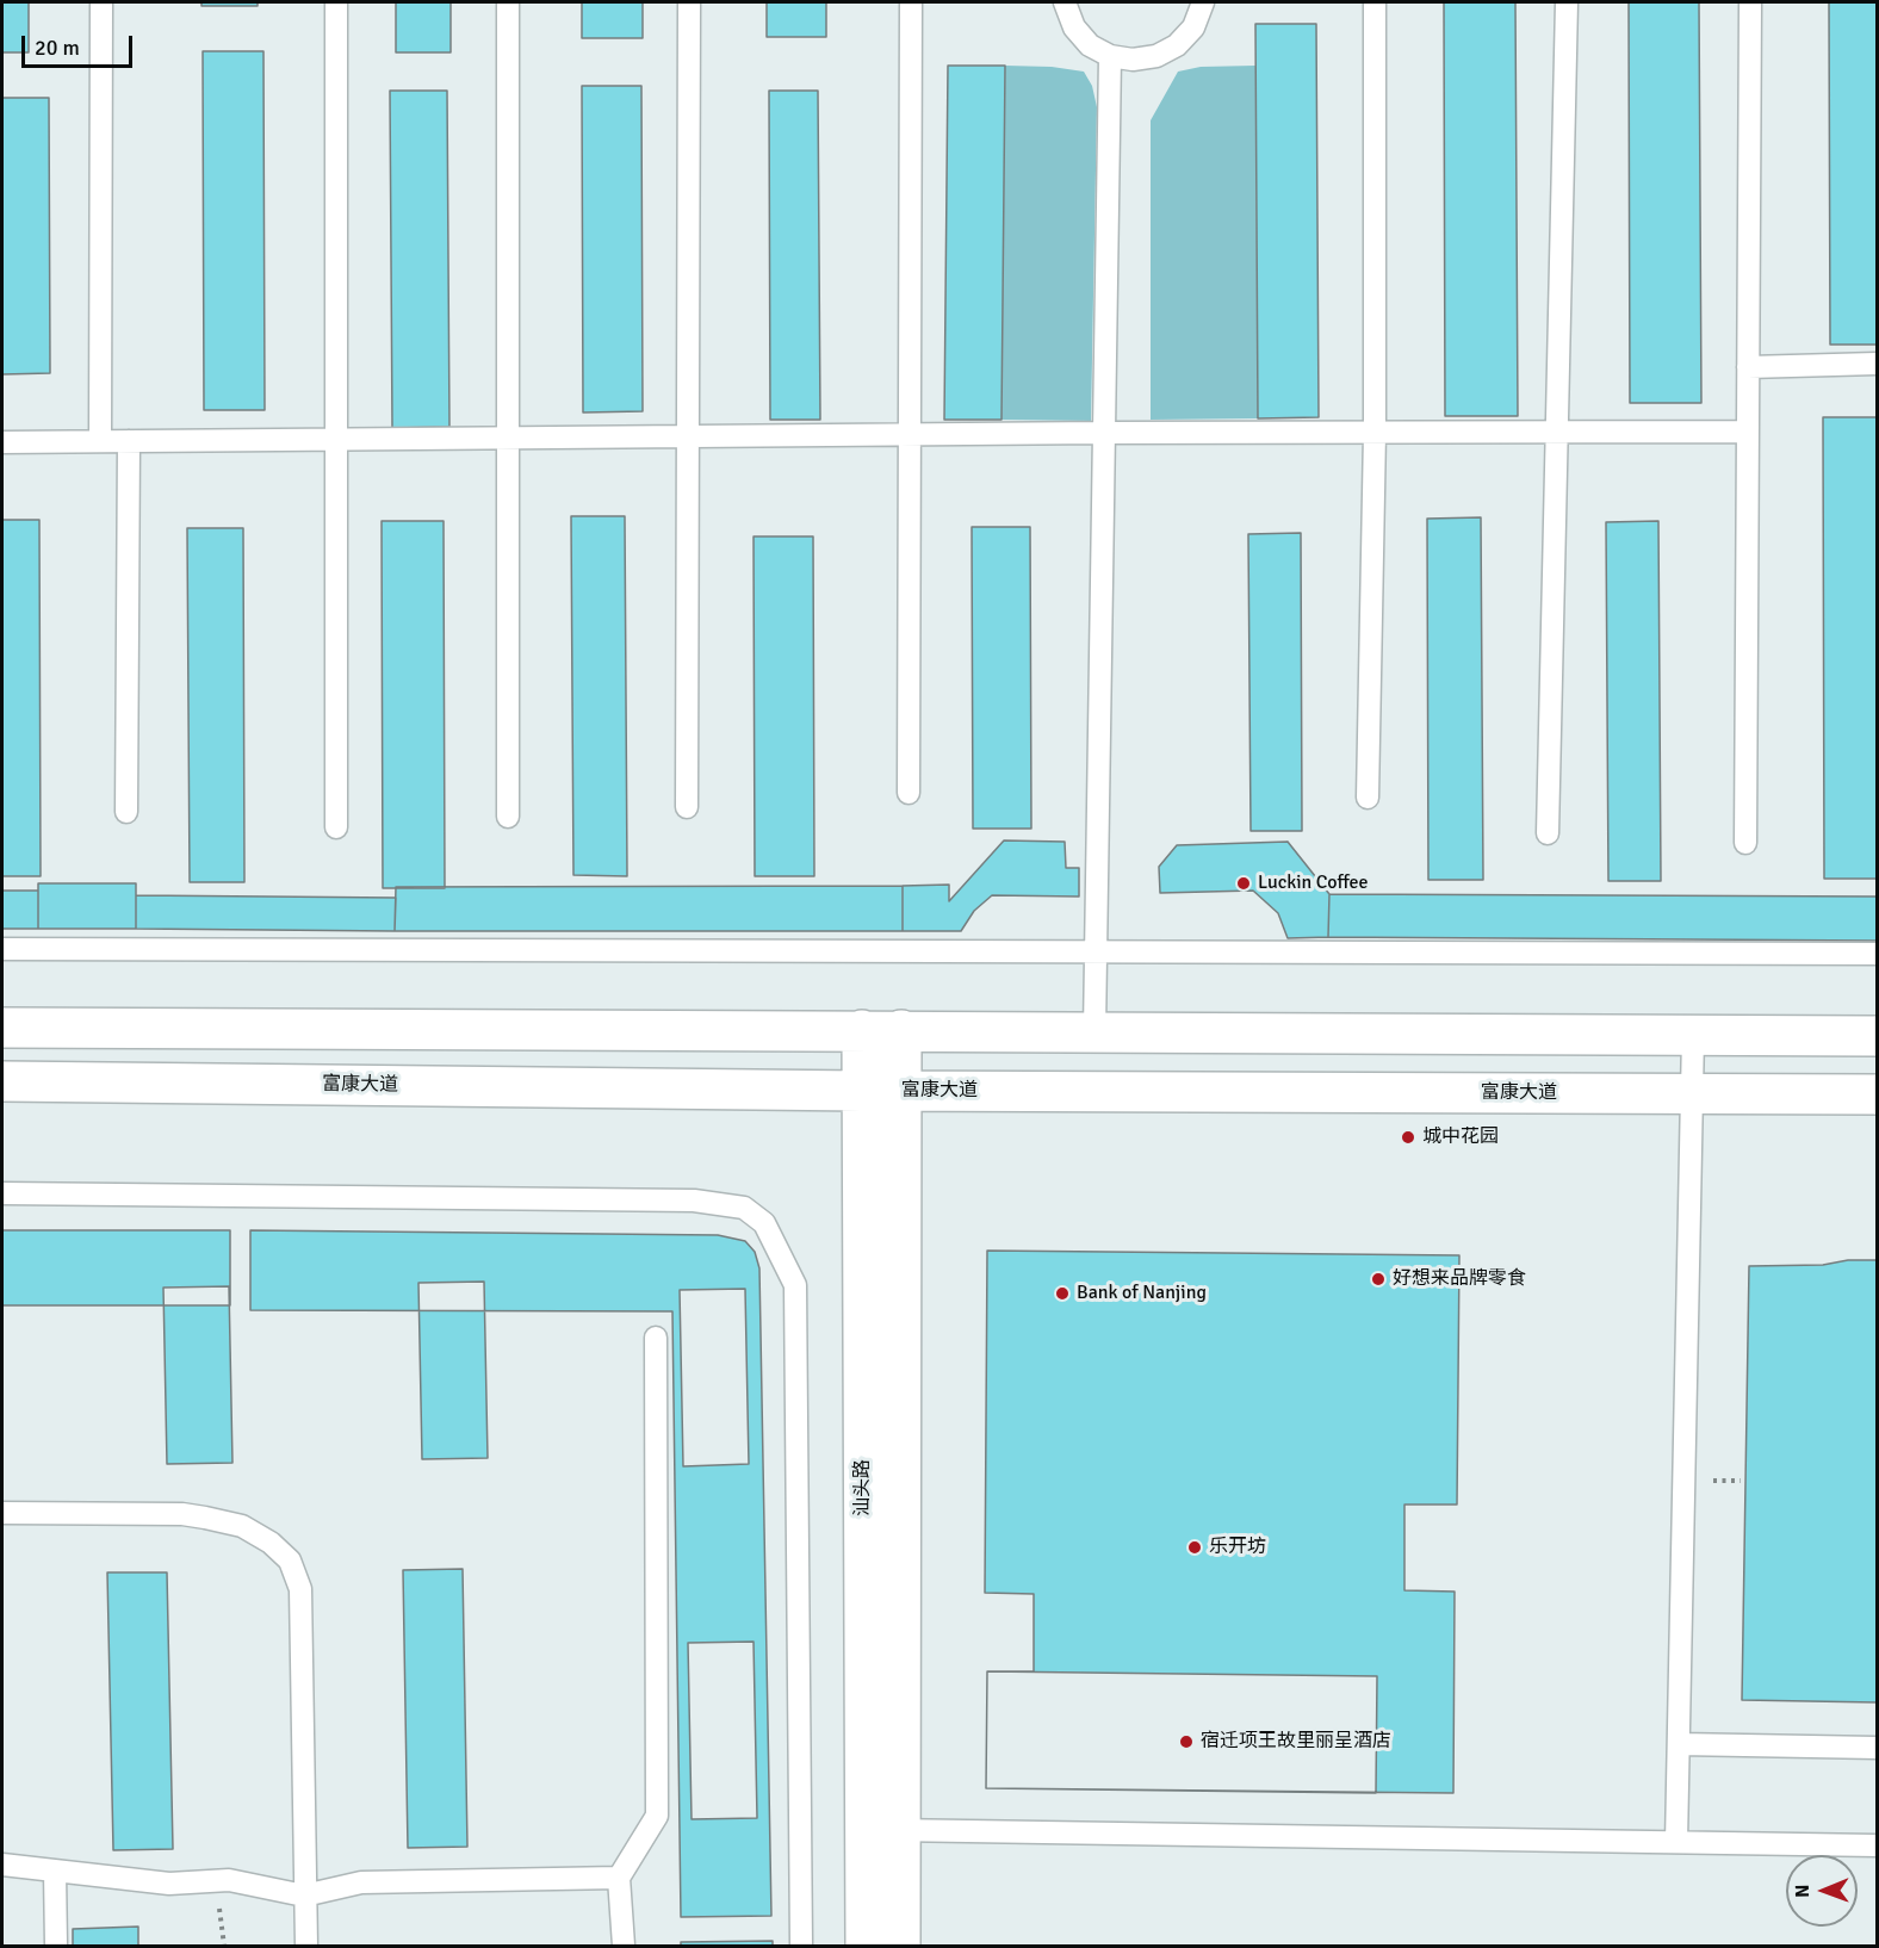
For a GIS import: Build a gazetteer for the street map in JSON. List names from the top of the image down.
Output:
{
  "streets": {
    "street": ["富康大道", "汕头路"]
  },
  "crossings": [
    ["富康大道", "汕头路"]
  ],
  "places": [
    "Luckin Coffee",
    "城中花园",
    "好想来品牌零食",
    "Bank of Nanjing",
    "乐开坊",
    "宿迁项王故里丽呈酒店"
  ],
  "scale_bar": "20 m",
  "north": "left"
}
